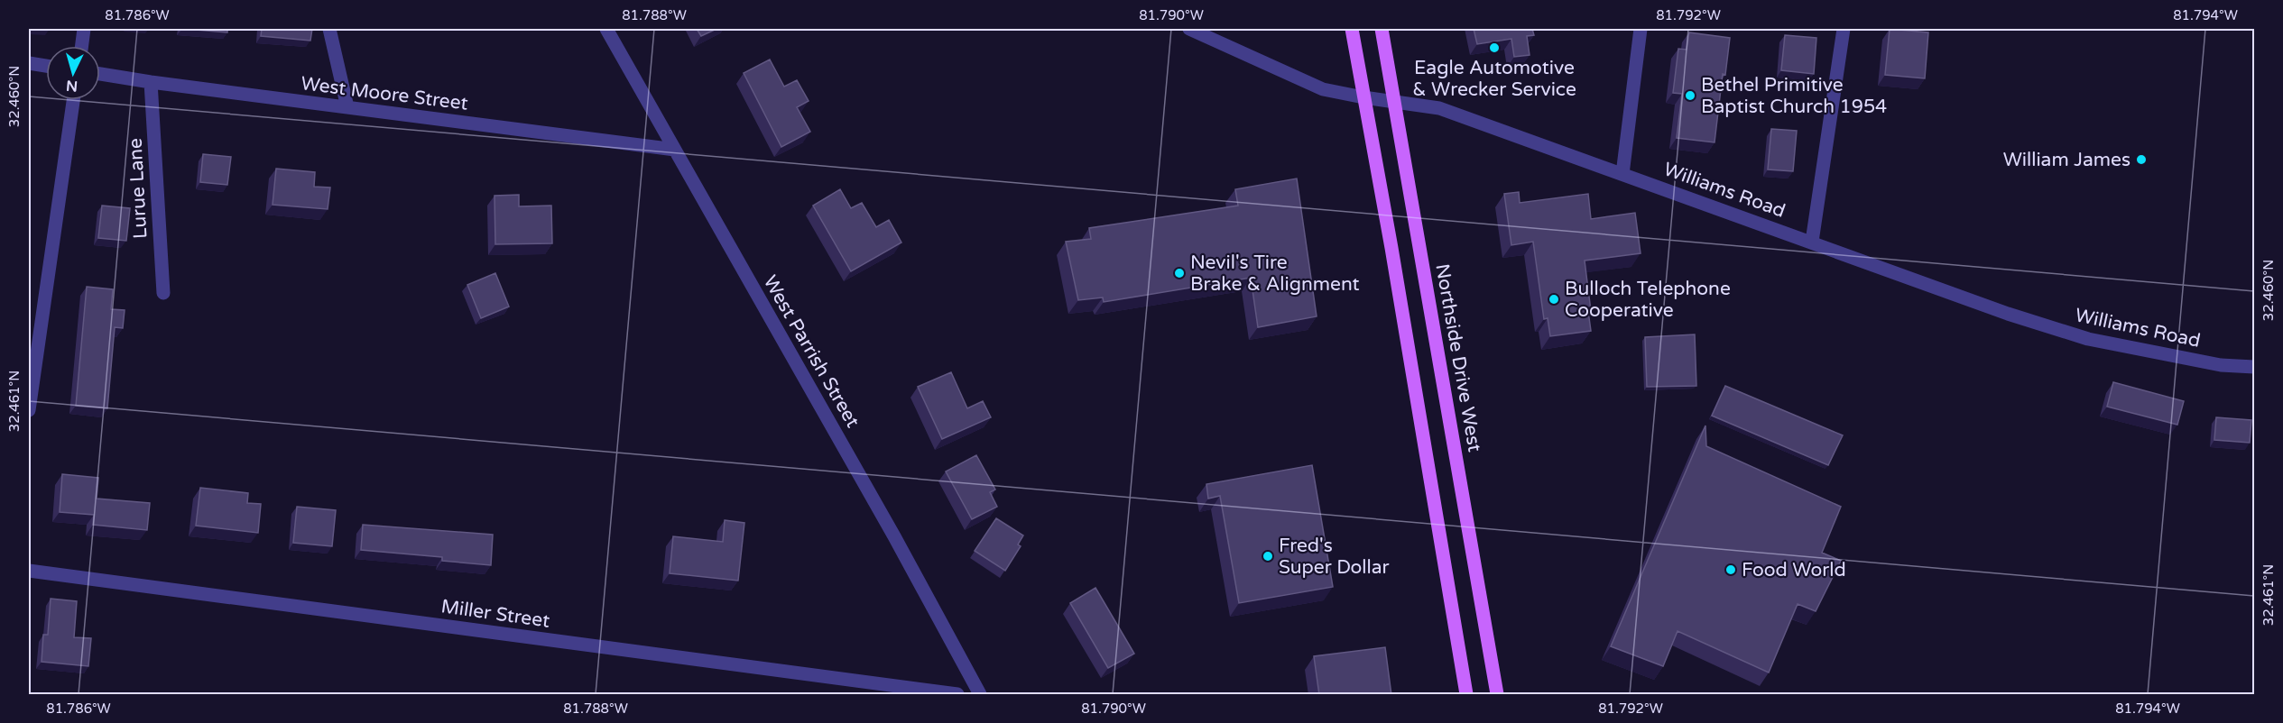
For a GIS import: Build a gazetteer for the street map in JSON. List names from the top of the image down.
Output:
{
  "streets": {
    "main road": ["Northside Drive West"],
    "street": [
      "West Moore Street",
      "Lurue Lane",
      "Williams Road",
      "West Parrish Street",
      "Miller Street"
    ]
  },
  "crossings": [
    ["West Moore Street", "Lurue Lane"],
    ["West Moore Street", "West Parrish Street"],
    ["Williams Road", "Northside Drive West"]
  ],
  "places": [
    "Eagle Automotive & Wrecker Service",
    "Bethel Primitive Baptist Church 1954",
    "William James",
    "Nevil's Tire Brake & Alignment",
    "Bulloch Telephone Cooperative",
    "Fred's Super Dollar",
    "Food World"
  ],
  "north": "bottom",
  "coordinates": [
    "81.786°W",
    "81.788°W",
    "81.790°W",
    "81.792°W",
    "81.794°W",
    "32.460°N",
    "32.461°N"
  ]
}
